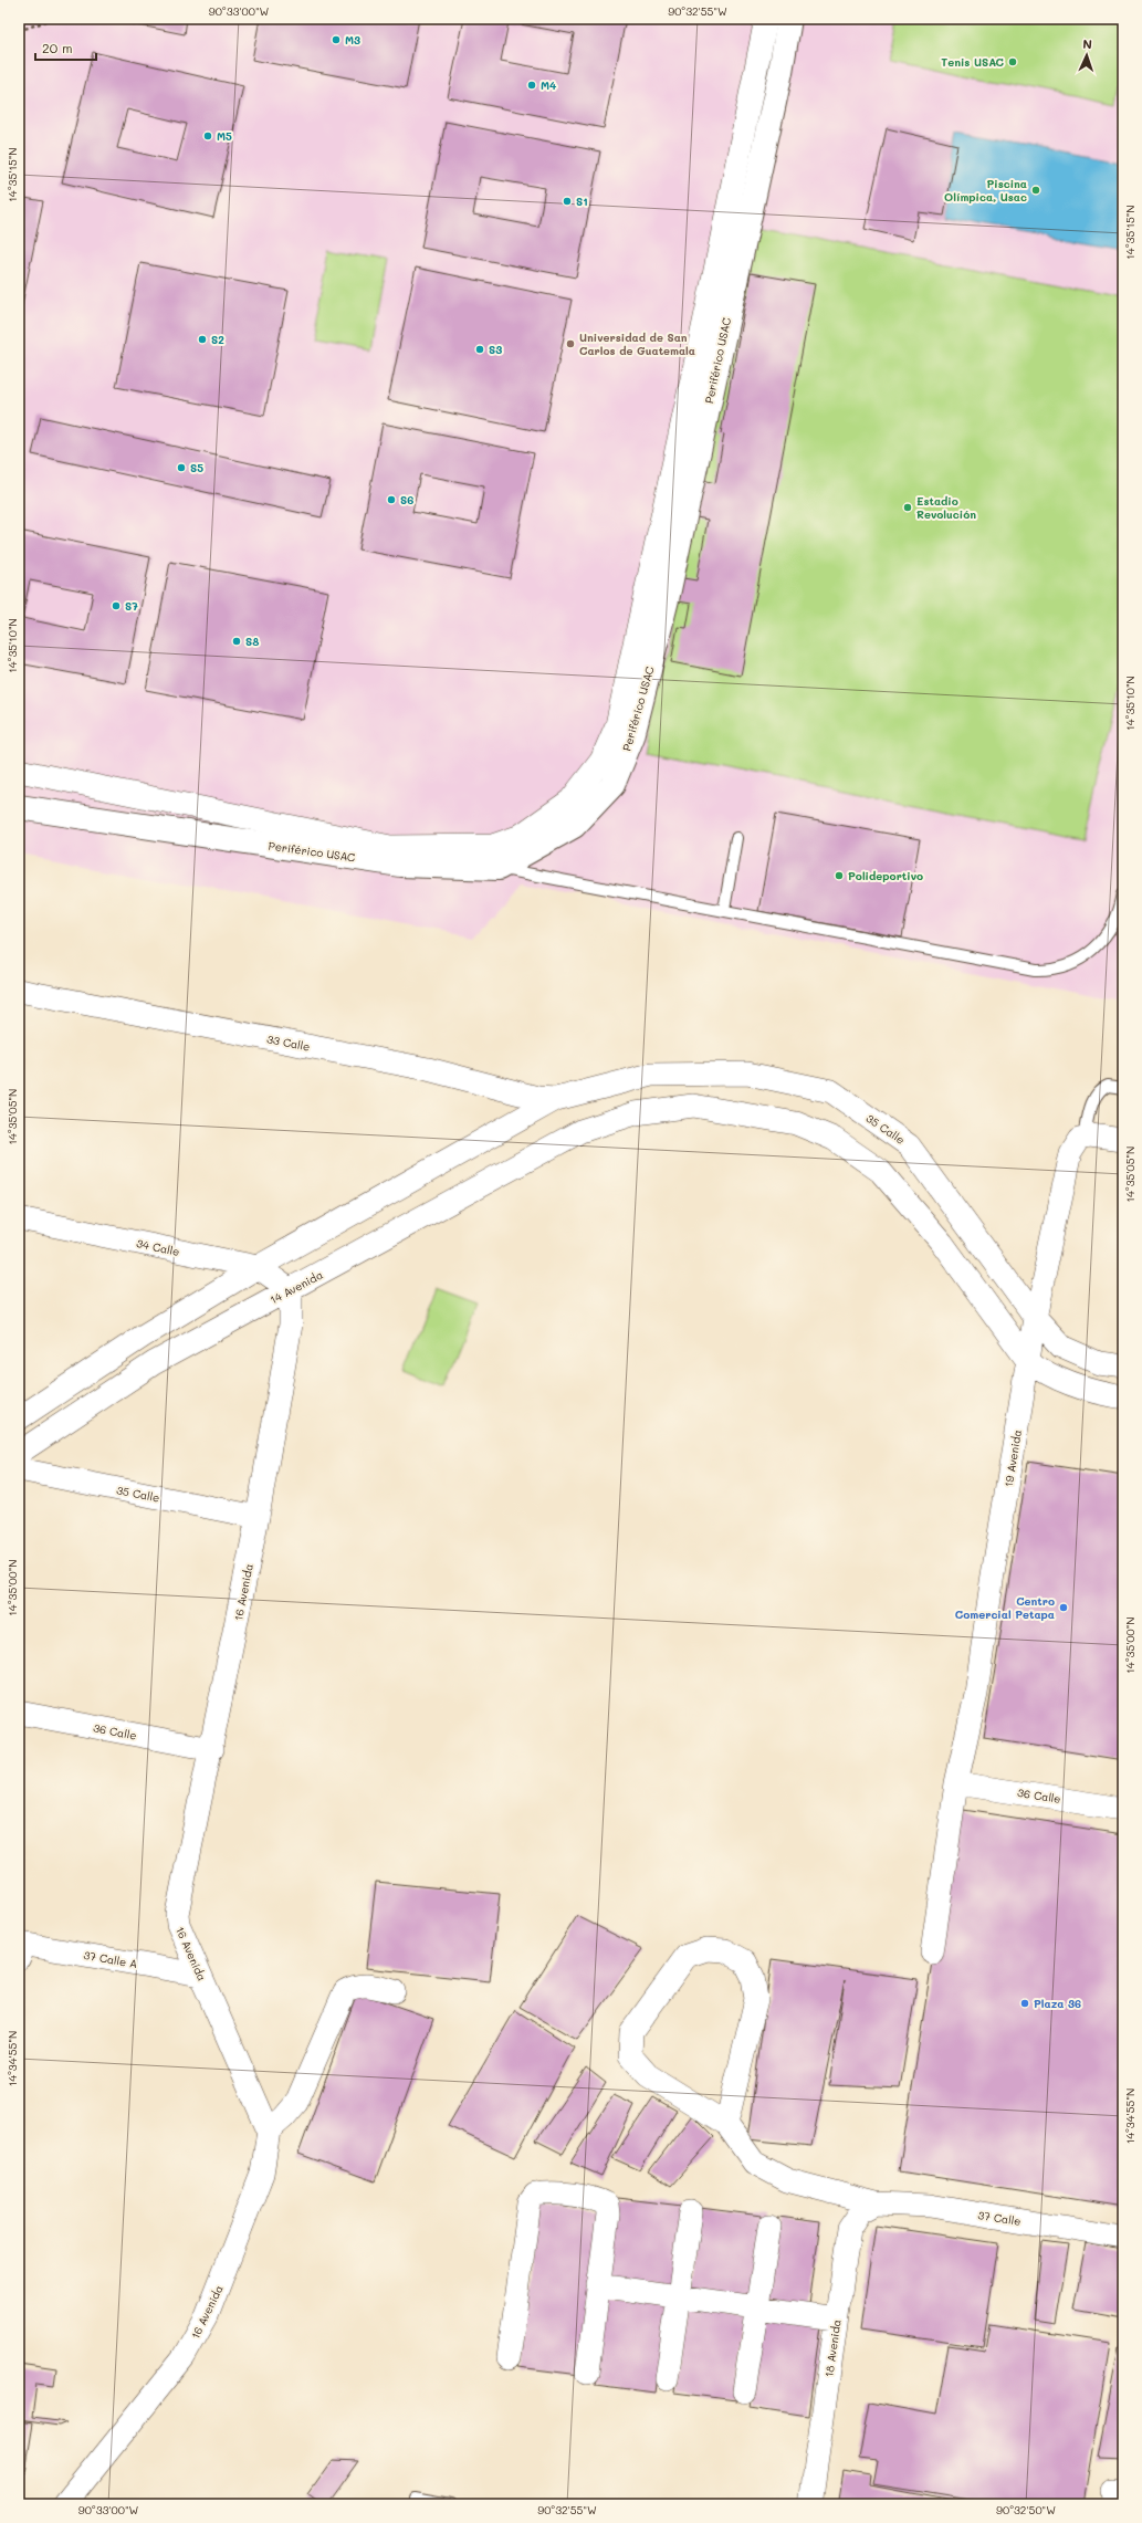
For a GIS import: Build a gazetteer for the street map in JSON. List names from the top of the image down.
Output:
{
  "streets": {
    "street": [
      "Periférico USAC",
      "33 Calle",
      "35 Calle",
      "34 Calle",
      "14 Avenida",
      "19 Avenida",
      "16 Avenida",
      "36 Calle",
      "37 Calle A",
      "37 Calle",
      "18 Avenida"
    ]
  },
  "crossings": [
    ["33 Calle", "35 Calle"],
    ["35 Calle", "19 Avenida"],
    ["35 Calle", "16 Avenida"],
    ["34 Calle", "14 Avenida"],
    ["34 Calle", "16 Avenida"],
    ["14 Avenida", "19 Avenida"],
    ["14 Avenida", "16 Avenida"],
    ["19 Avenida", "36 Calle"],
    ["16 Avenida", "36 Calle"],
    ["16 Avenida", "37 Calle A"],
    ["37 Calle", "18 Avenida"]
  ],
  "places": [
    "M3",
    "Tenis USAC",
    "M4",
    "M5",
    "Piscina Olímpica, Usac",
    "S1",
    "S2",
    "Universidad de San Carlos de Guatemala",
    "S3",
    "S5",
    "S6",
    "Estadio Revolución",
    "S7",
    "S8",
    "Polideportivo",
    "Centro Comercial Petapa",
    "Plaza 36"
  ],
  "scale_bar": "20 m",
  "north": "top",
  "coordinates": [
    "90°33'00\"W",
    "90°32'55\"W",
    "14°35'15\"N",
    "14°35'10\"N",
    "14°35'05\"N",
    "14°35'00\"N",
    "14°34'55\"N",
    "90°32'50\"W"
  ]
}
